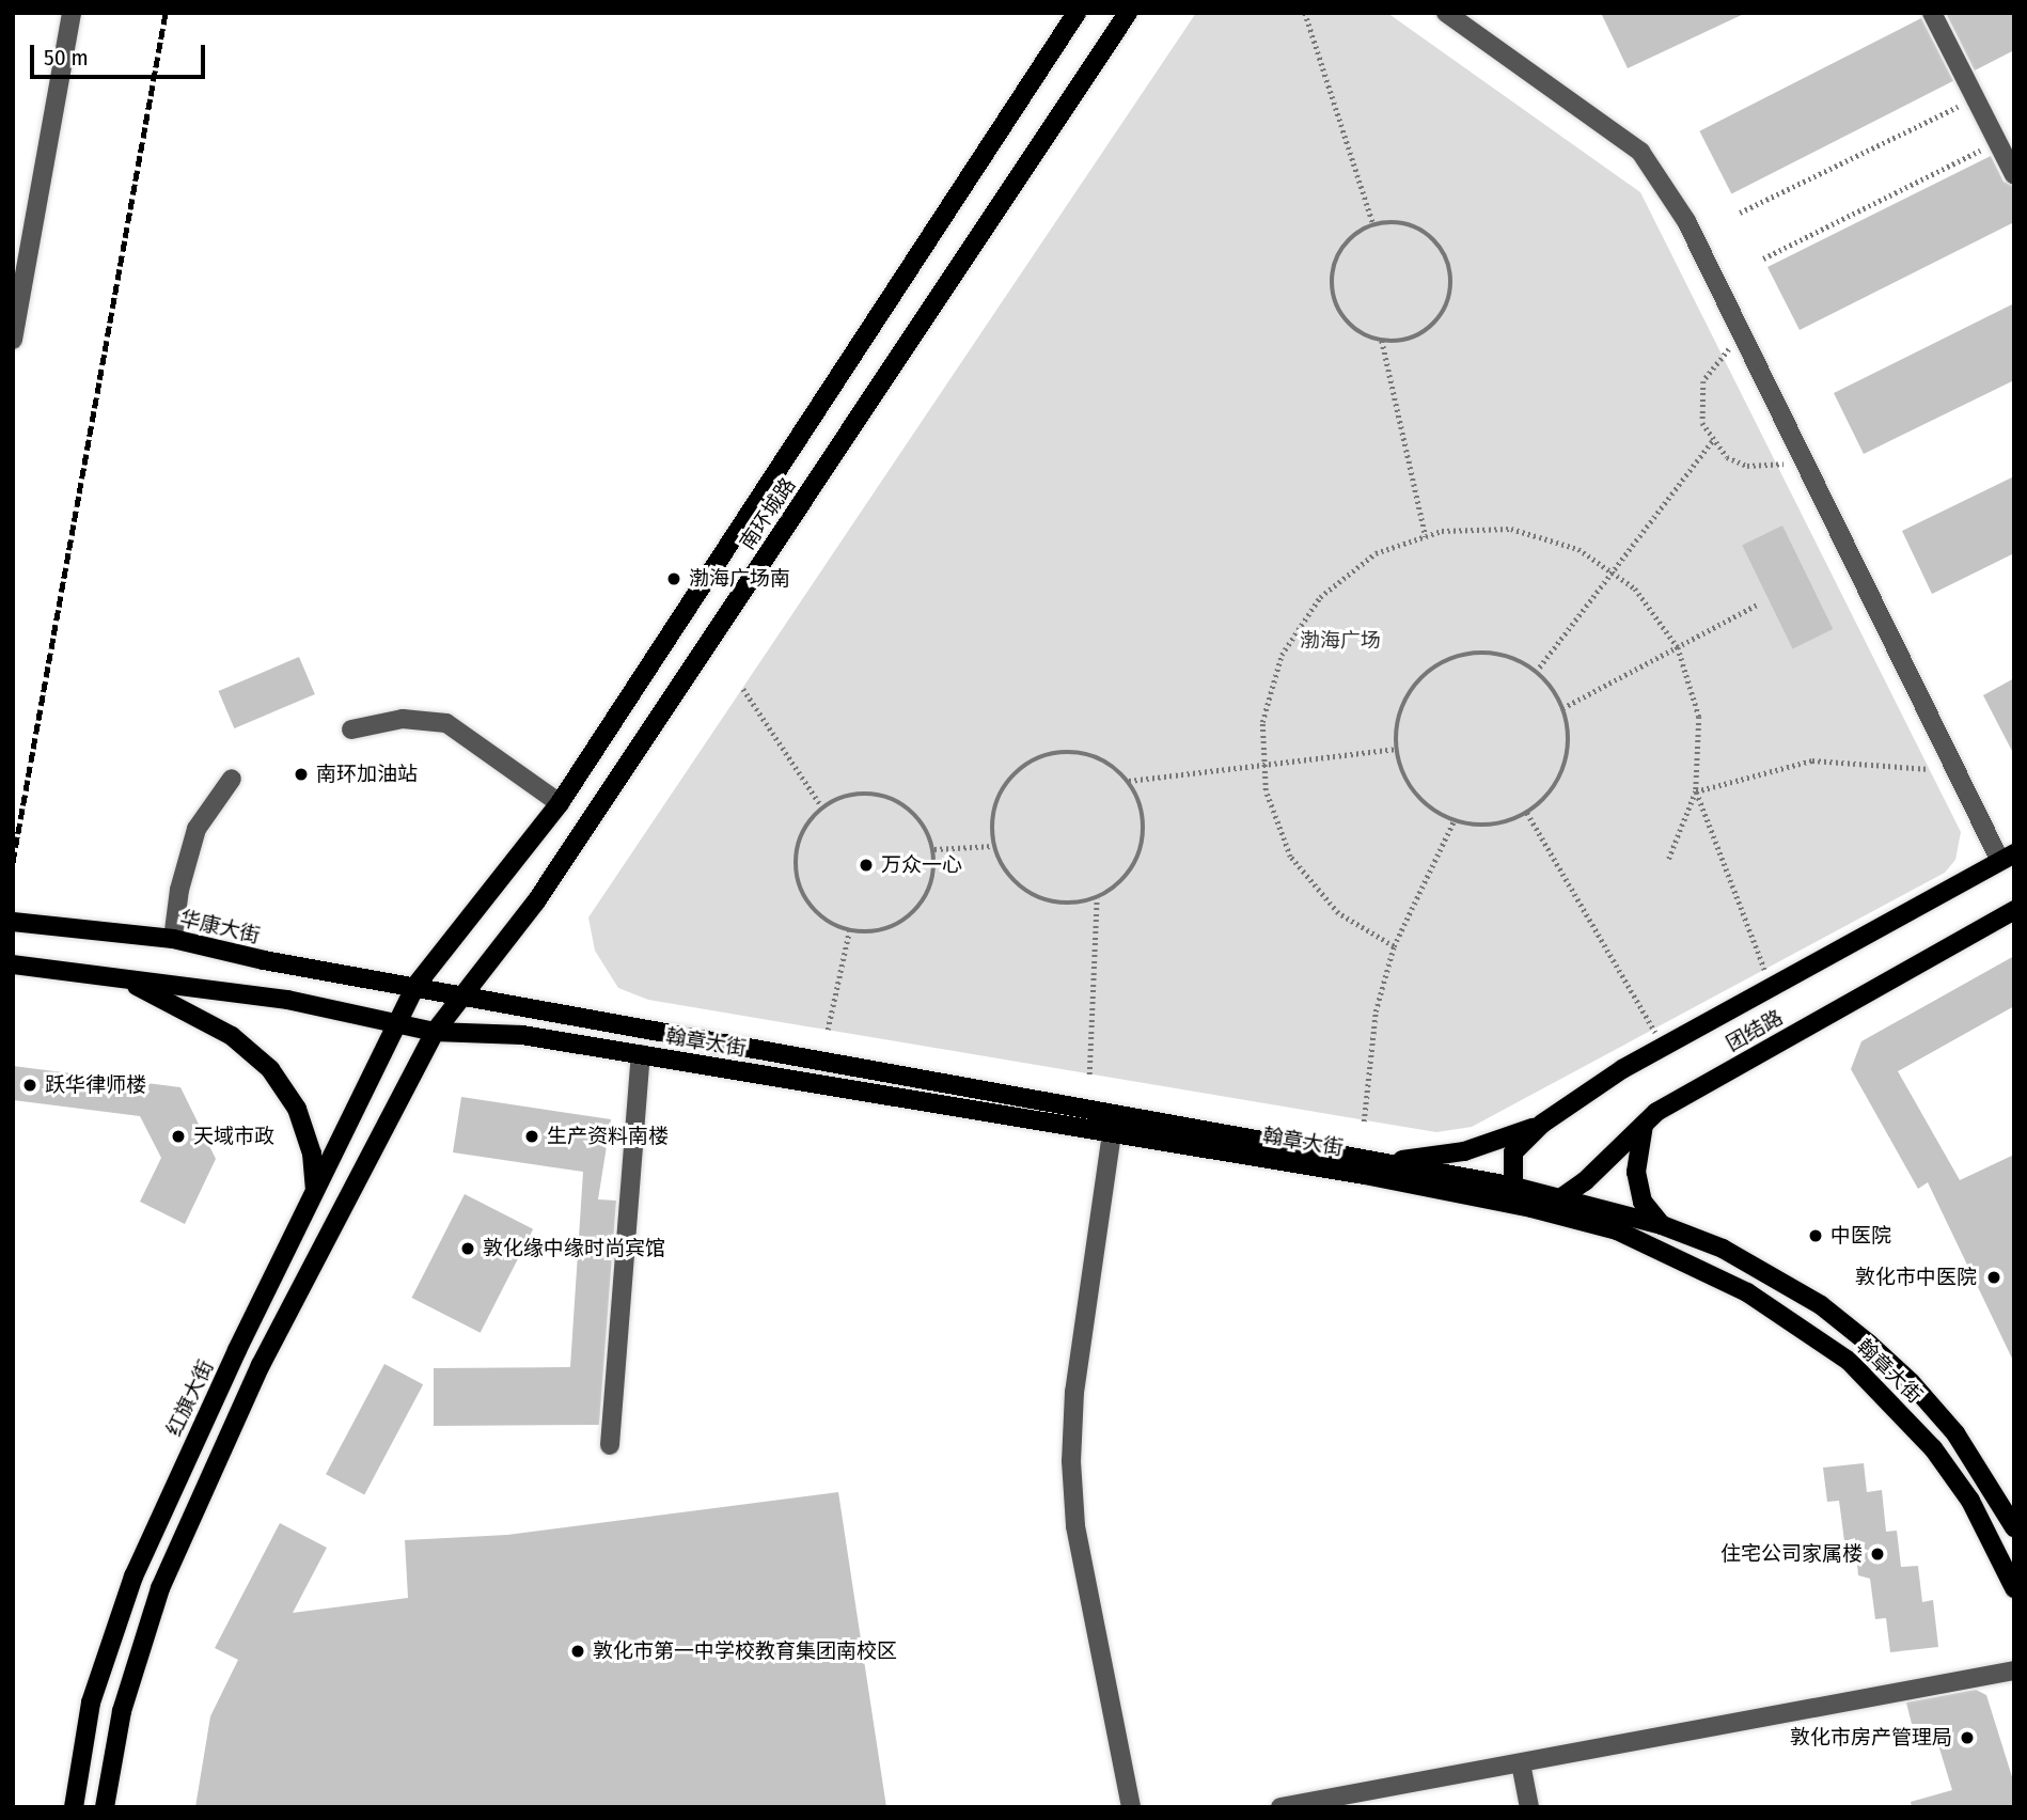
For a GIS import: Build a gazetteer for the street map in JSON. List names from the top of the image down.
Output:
{
  "streets": {
    "main road": [
      "南环城路",
      "华康大街",
      "团结路",
      "翰章大街",
      "红旗大街"
    ]
  },
  "crossings": [
    ["南环城路", "华康大街"],
    ["南环城路", "翰章大街"],
    ["南环城路", "红旗大街"],
    ["华康大街", "翰章大街"],
    ["团结路", "翰章大街"],
    ["翰章大街", "红旗大街"]
  ],
  "parks": ["渤海广场"],
  "places": [
    "渤海广场南",
    "南环加油站",
    "万众一心",
    "跃华律师楼",
    "天域市政",
    "生产资料南楼",
    "中医院",
    "敦化缘中缘时尚宾馆",
    "敦化市中医院",
    "住宅公司家属楼",
    "敦化市第一中学校教育集团南校区",
    "敦化市房产管理局"
  ],
  "scale_bar": "50 m"
}
